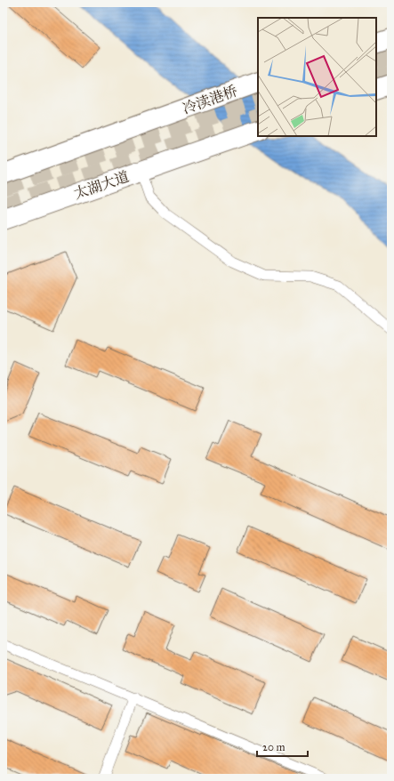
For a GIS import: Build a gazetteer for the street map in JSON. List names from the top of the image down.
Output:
{
  "streets": {
    "main road": ["冷渎港桥", "太湖大道"]
  },
  "scale_bar": "20 m"
}
